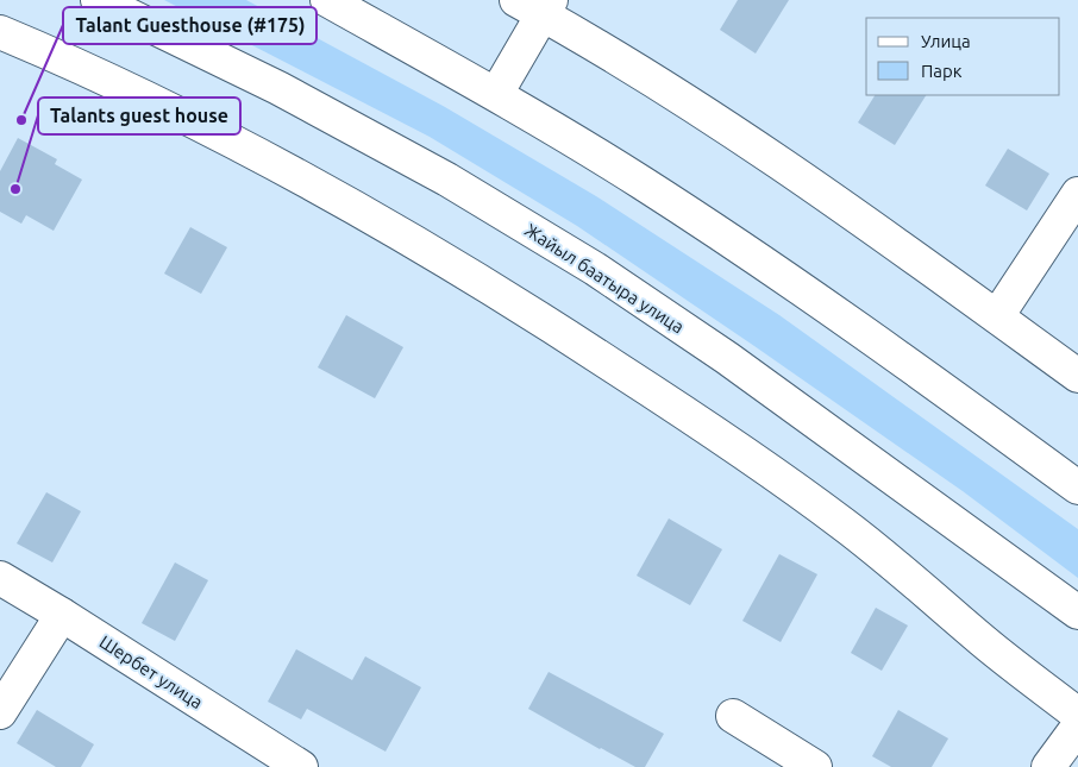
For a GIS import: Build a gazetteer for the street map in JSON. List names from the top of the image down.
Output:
{
  "streets": {
    "street": ["Жайыл баатыра улица", "Шербет улица"]
  },
  "places": ["Talant Guesthouse (#175)", "Talants guest house"],
  "legend": ["Улица", "Парк"]
}
